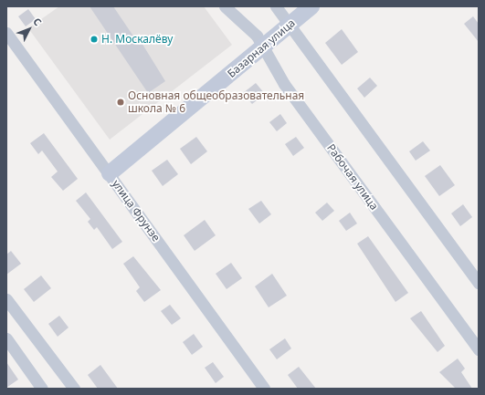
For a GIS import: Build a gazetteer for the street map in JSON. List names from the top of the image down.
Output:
{
  "streets": {
    "street": ["Базарная улица", "Рабочая улица", "улица Фрунзе"]
  },
  "crossings": [
    ["Базарная улица", "Рабочая улица"],
    ["Базарная улица", "улица Фрунзе"]
  ],
  "places": ["Н. Москалёву", "Основная общеобразовательная школа № 6"],
  "north": "top right"
}
